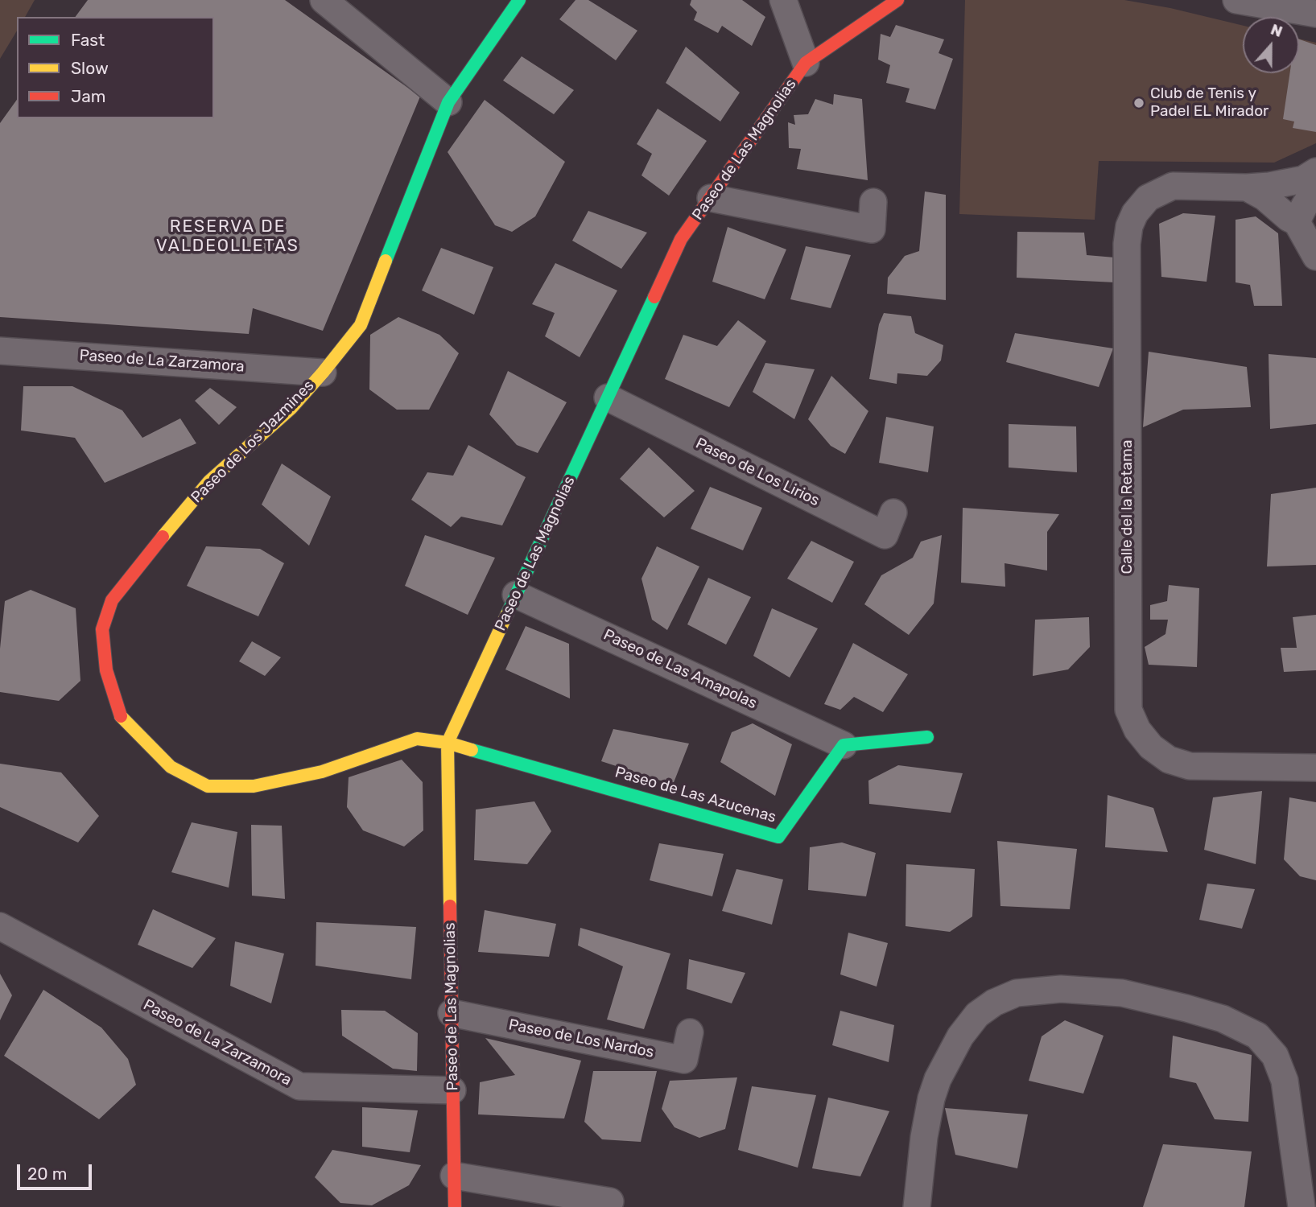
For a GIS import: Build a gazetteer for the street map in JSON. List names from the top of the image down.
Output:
{
  "streets": {
    "street": [
      "Paseo de Las Magnolias",
      "Paseo de La Zarzamora",
      "Paseo de Los Jazmines",
      "Paseo de Los Lirios",
      "Calle del la Retama",
      "Paseo de Las Amapolas",
      "Paseo de Las Azucenas",
      "Paseo de Los Nardos"
    ]
  },
  "crossings": [
    ["Paseo de Las Magnolias", "Paseo de La Zarzamora"],
    ["Paseo de Las Magnolias", "Paseo de Los Jazmines"],
    ["Paseo de Las Magnolias", "Paseo de Los Lirios"],
    ["Paseo de Las Magnolias", "Paseo de Las Amapolas"],
    ["Paseo de Las Magnolias", "Paseo de Las Azucenas"],
    ["Paseo de Las Magnolias", "Paseo de Los Nardos"],
    ["Paseo de La Zarzamora", "Paseo de Los Jazmines"],
    ["Paseo de Los Jazmines", "Paseo de Las Azucenas"],
    ["Paseo de Las Amapolas", "Paseo de Las Azucenas"]
  ],
  "districts": ["RESERVA DE VALDEOLLETAS"],
  "places": ["Club de Tenis y Padel EL Mirador"],
  "legend": ["Fast", "Slow", "Jam"],
  "scale_bar": "20 m",
  "north": "top"
}
